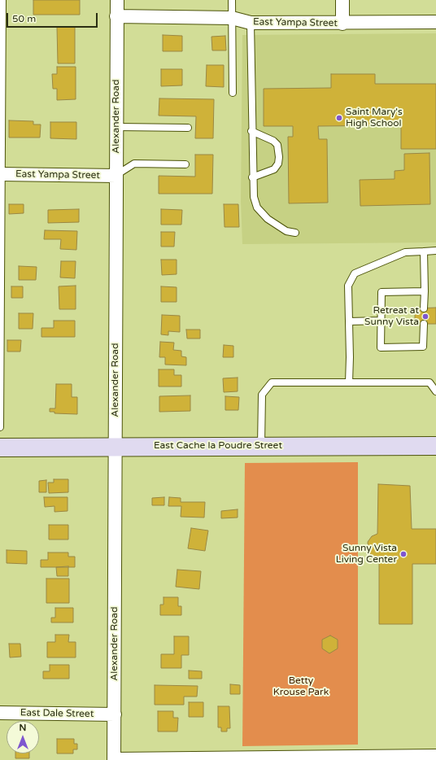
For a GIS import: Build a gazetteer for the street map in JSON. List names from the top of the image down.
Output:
{
  "streets": {
    "street": [
      "East Yampa Street",
      "Alexander Road",
      "East Cache la Poudre Street",
      "East Dale Street"
    ]
  },
  "crossings": [
    ["East Yampa Street", "Alexander Road"],
    ["Alexander Road", "East Cache la Poudre Street"],
    ["Alexander Road", "East Dale Street"]
  ],
  "parks": ["Betty Krouse Park"],
  "places": ["Saint Mary's High School", "Retreat at Sunny Vista", "Sunny Vista Living Center"],
  "scale_bar": "50 m",
  "north": "top"
}
